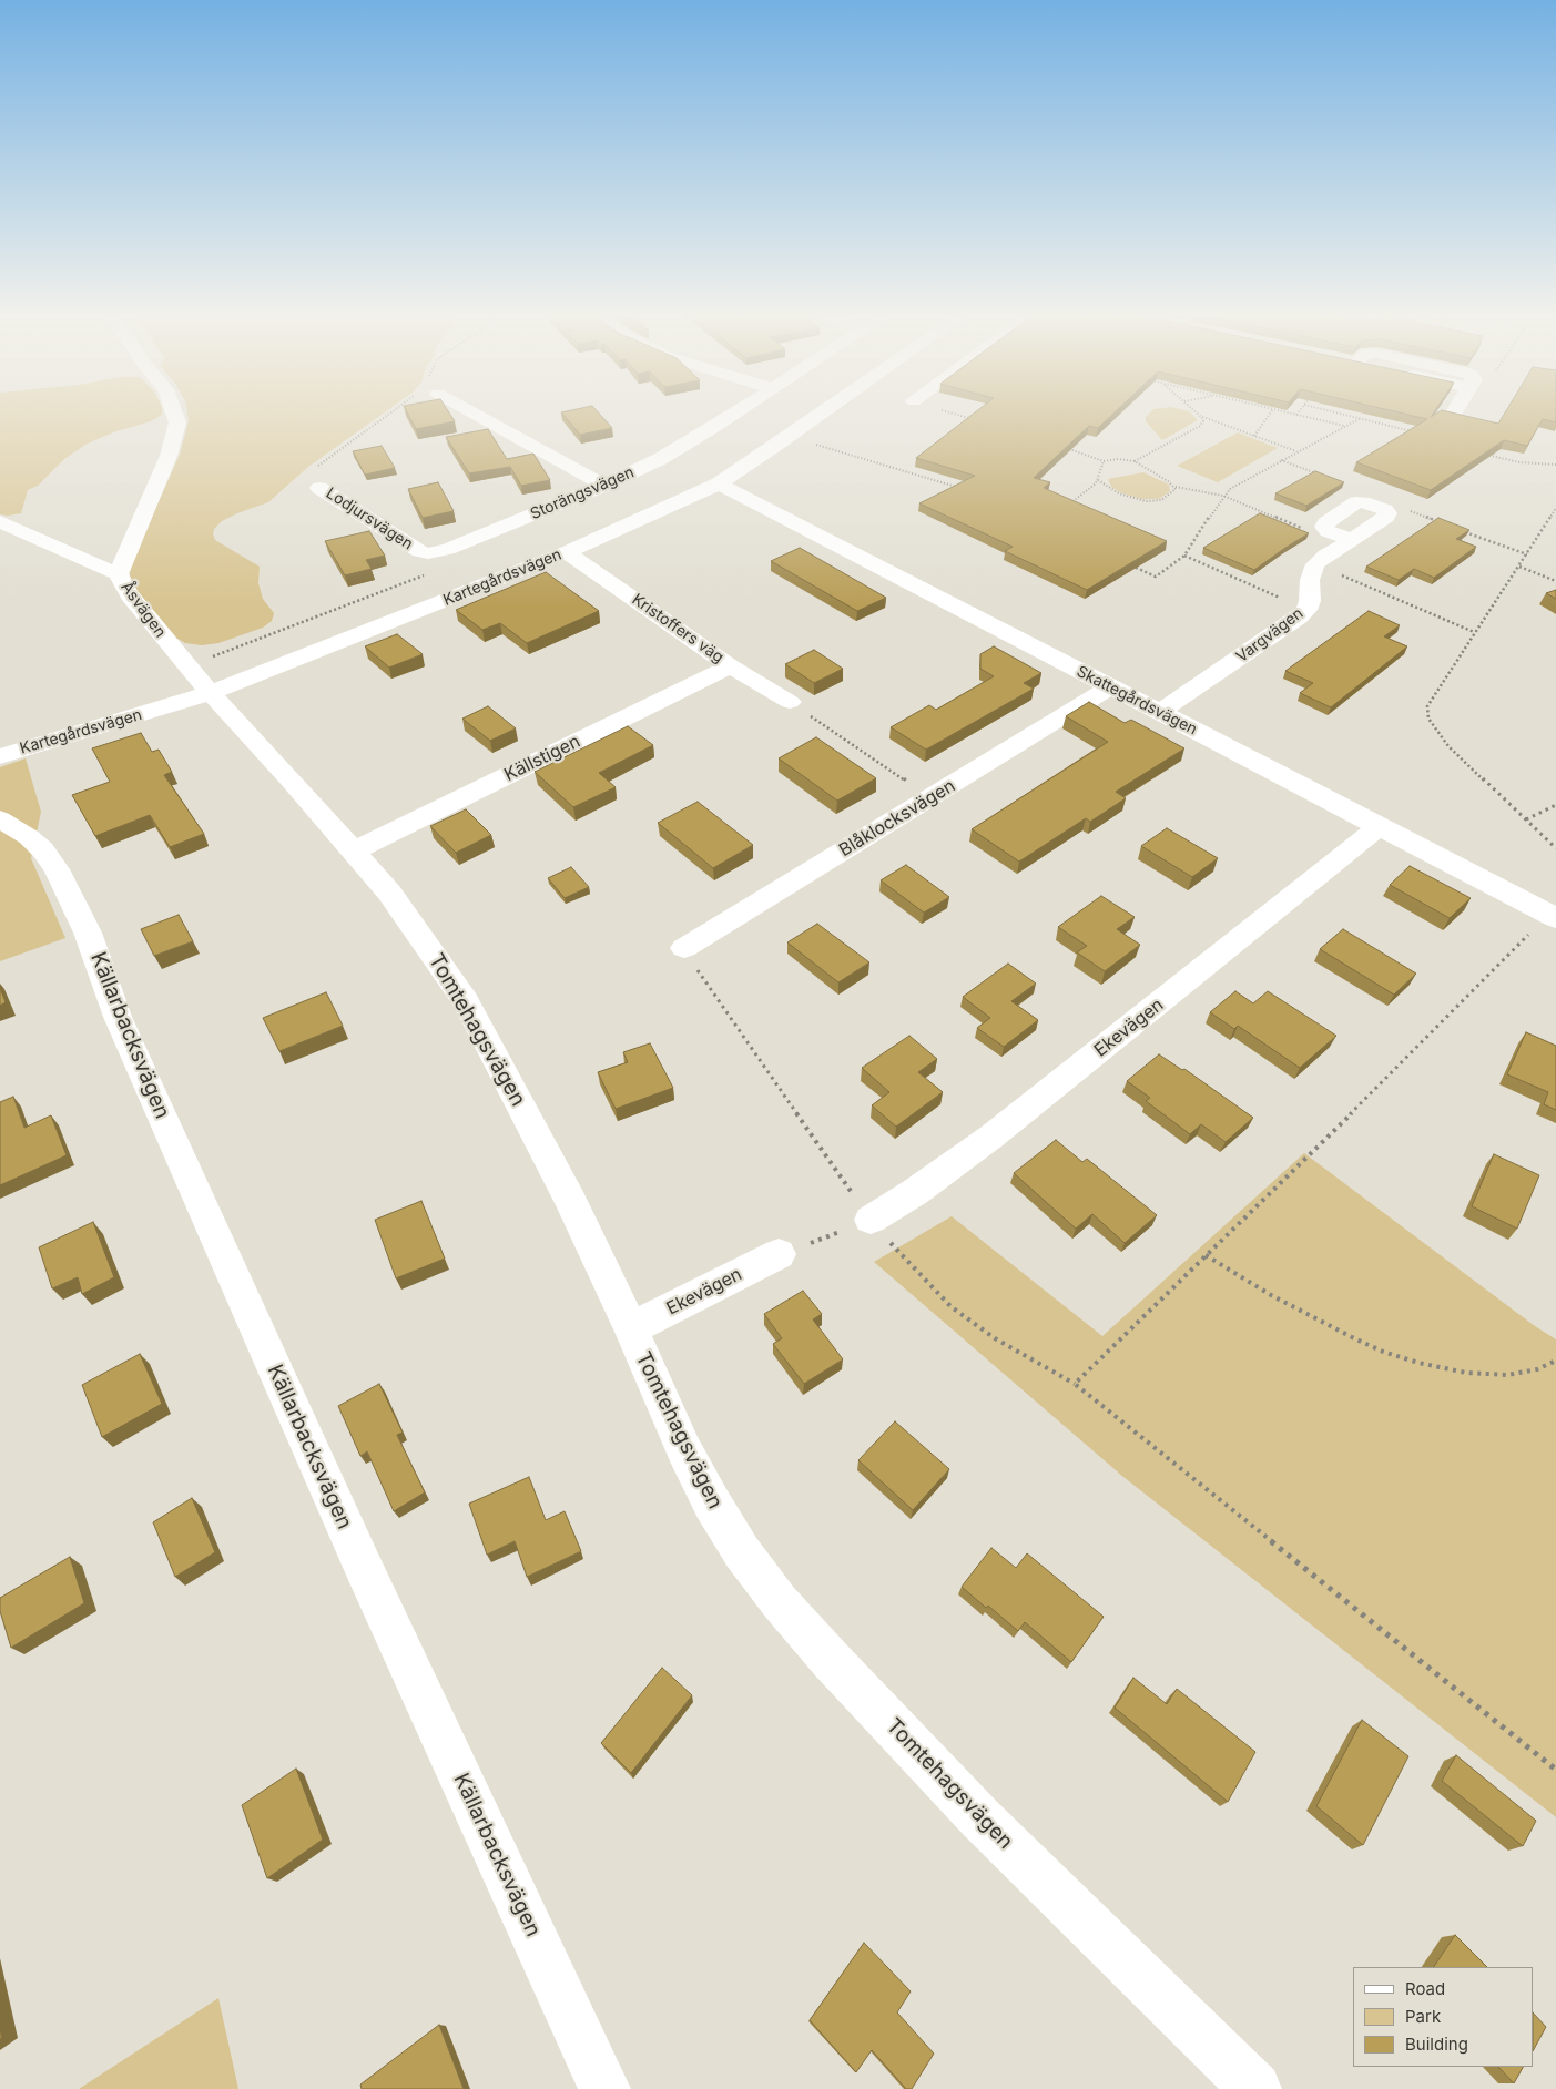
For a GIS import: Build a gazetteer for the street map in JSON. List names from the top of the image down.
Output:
{
  "streets": {
    "street": [
      "Storängsvägen",
      "Lodjursvägen",
      "Kartegårdsvägen",
      "Åsvägen",
      "Kristoffers väg",
      "Vargvägen",
      "Skattegårdsvägen",
      "Källstigen",
      "Blåklocksvägen",
      "Ekevägen",
      "Tomtehagsvägen",
      "Källarbacksvägen"
    ]
  },
  "crossings": [
    ["Storängsvägen", "Lodjursvägen"],
    ["Kartegårdsvägen", "Åsvägen"],
    ["Kartegårdsvägen", "Kristoffers väg"],
    ["Kartegårdsvägen", "Skattegårdsvägen"],
    ["Kartegårdsvägen", "Tomtehagsvägen"],
    ["Åsvägen", "Tomtehagsvägen"],
    ["Kristoffers väg", "Källstigen"],
    ["Vargvägen", "Skattegårdsvägen"],
    ["Skattegårdsvägen", "Blåklocksvägen"],
    ["Skattegårdsvägen", "Ekevägen"],
    ["Källstigen", "Tomtehagsvägen"],
    ["Ekevägen", "Tomtehagsvägen"]
  ],
  "legend": ["Road", "Park", "Building"]
}
